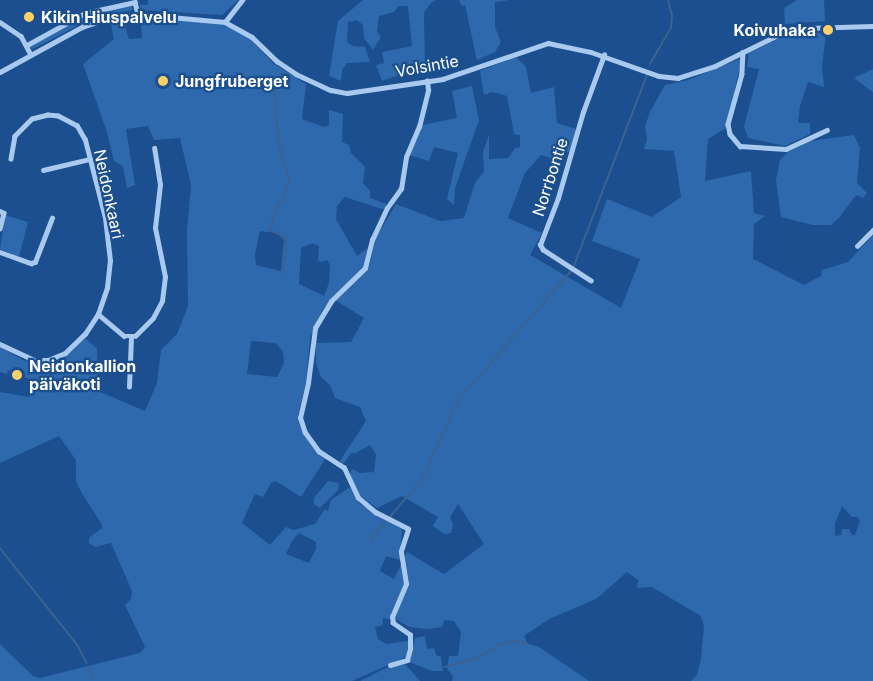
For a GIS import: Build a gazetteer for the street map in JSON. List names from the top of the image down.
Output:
{
  "streets": {
    "street": ["Volsintie", "Norrbontie", "Neidonkaari"]
  },
  "crossings": [
    ["Volsintie", "Norrbontie"]
  ],
  "places": [
    "Kikin Hiuspalvelu",
    "Koivuhaka",
    "Jungfruberget",
    "Neidonkallion päiväkoti"
  ]
}
